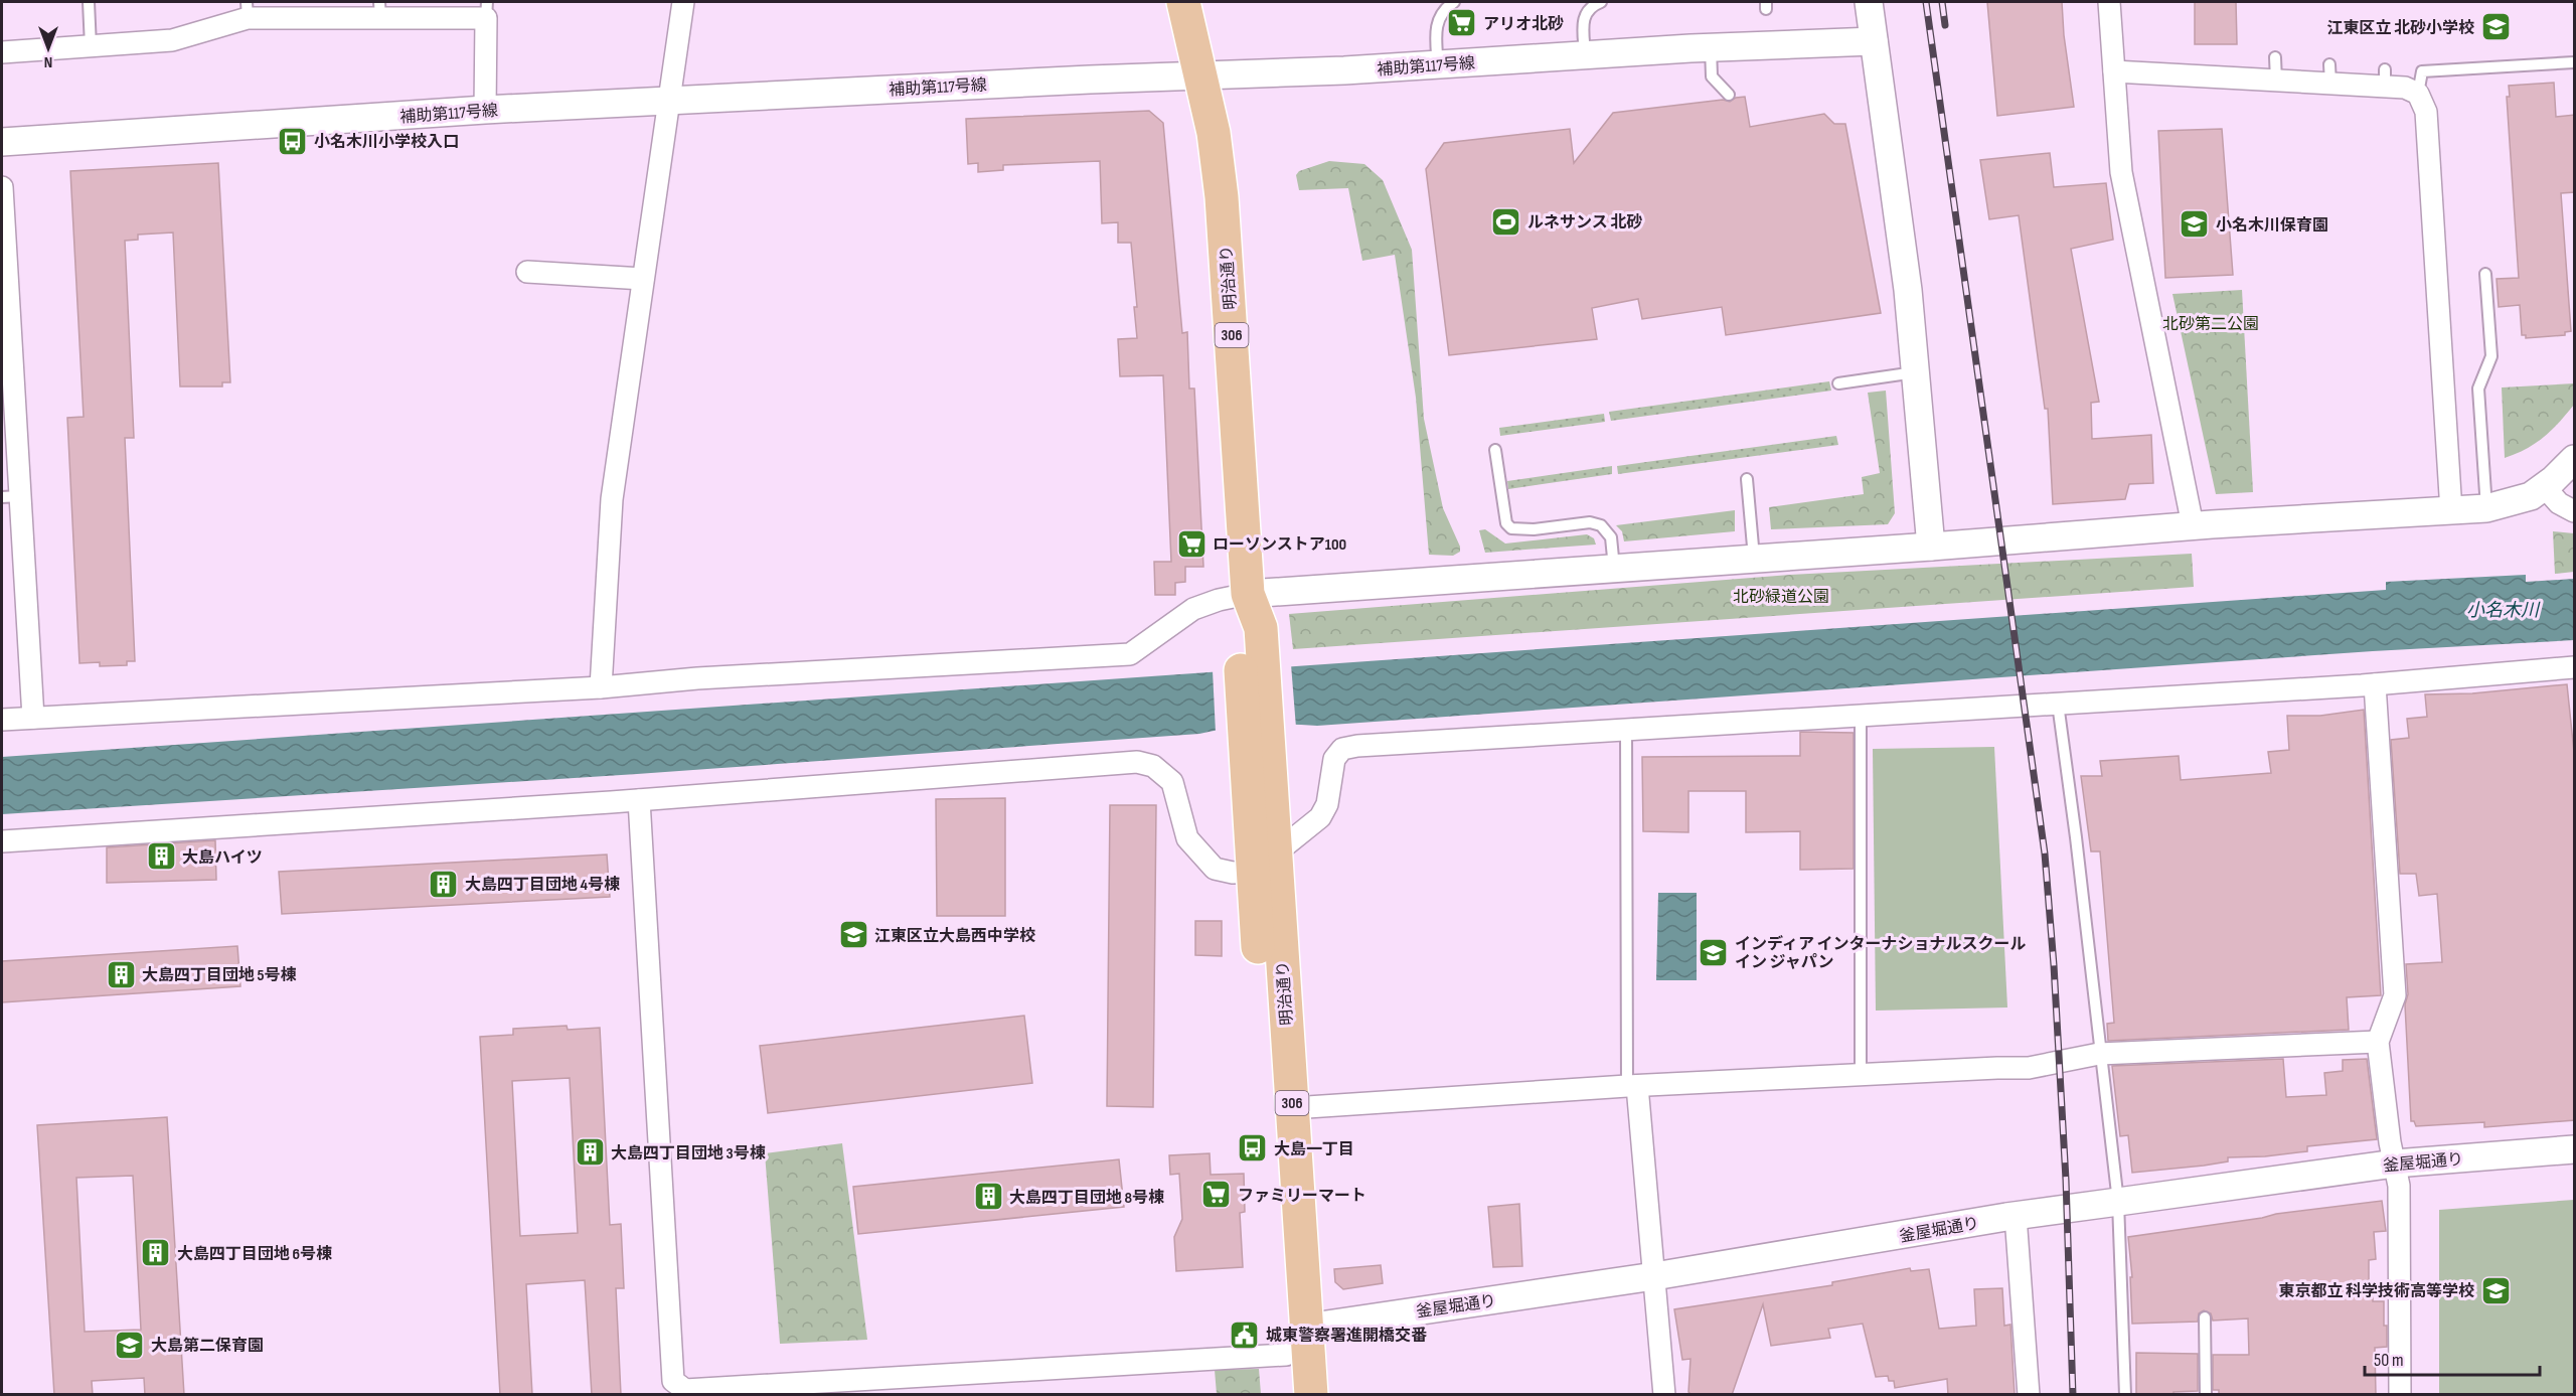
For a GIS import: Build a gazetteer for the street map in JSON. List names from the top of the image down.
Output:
{
  "streets": {
    "main road": ["明治通り", "306"],
    "street": ["補助第117号線", "釜屋堀通り"]
  },
  "crossings": [
    ["補助第117号線", "明治通り"],
    ["明治通り", "釜屋堀通り"]
  ],
  "water": ["小名木川"],
  "parks": ["北砂第二公園", "北砂緑道公園"],
  "places": {
    "supermarket": ["アリオ北砂", "ローソンストア100", "ファミリーマート"],
    "school or university": [
      "江東区立 北砂小学校",
      "小名木川保育園",
      "江東区立大島西中学校",
      "インディア インターナショナルスクール イン ジャパン",
      "東京都立 科学技術高等学校",
      "大島第二保育園"
    ],
    "bus stop": ["小名木川小学校入口", "大島一丁目"],
    "sports": ["ルネサンス 北砂"],
    "building": [
      "大島ハイツ",
      "大島四丁目団地 4号棟",
      "大島四丁目団地 5号棟",
      "大島四丁目団地 3号棟",
      "大島四丁目団地 8号棟",
      "大島四丁目団地 6号棟"
    ],
    "public building": ["城東警察署進開橋交番"]
  },
  "scale_bar": "50 m",
  "north": "bottom"
}
